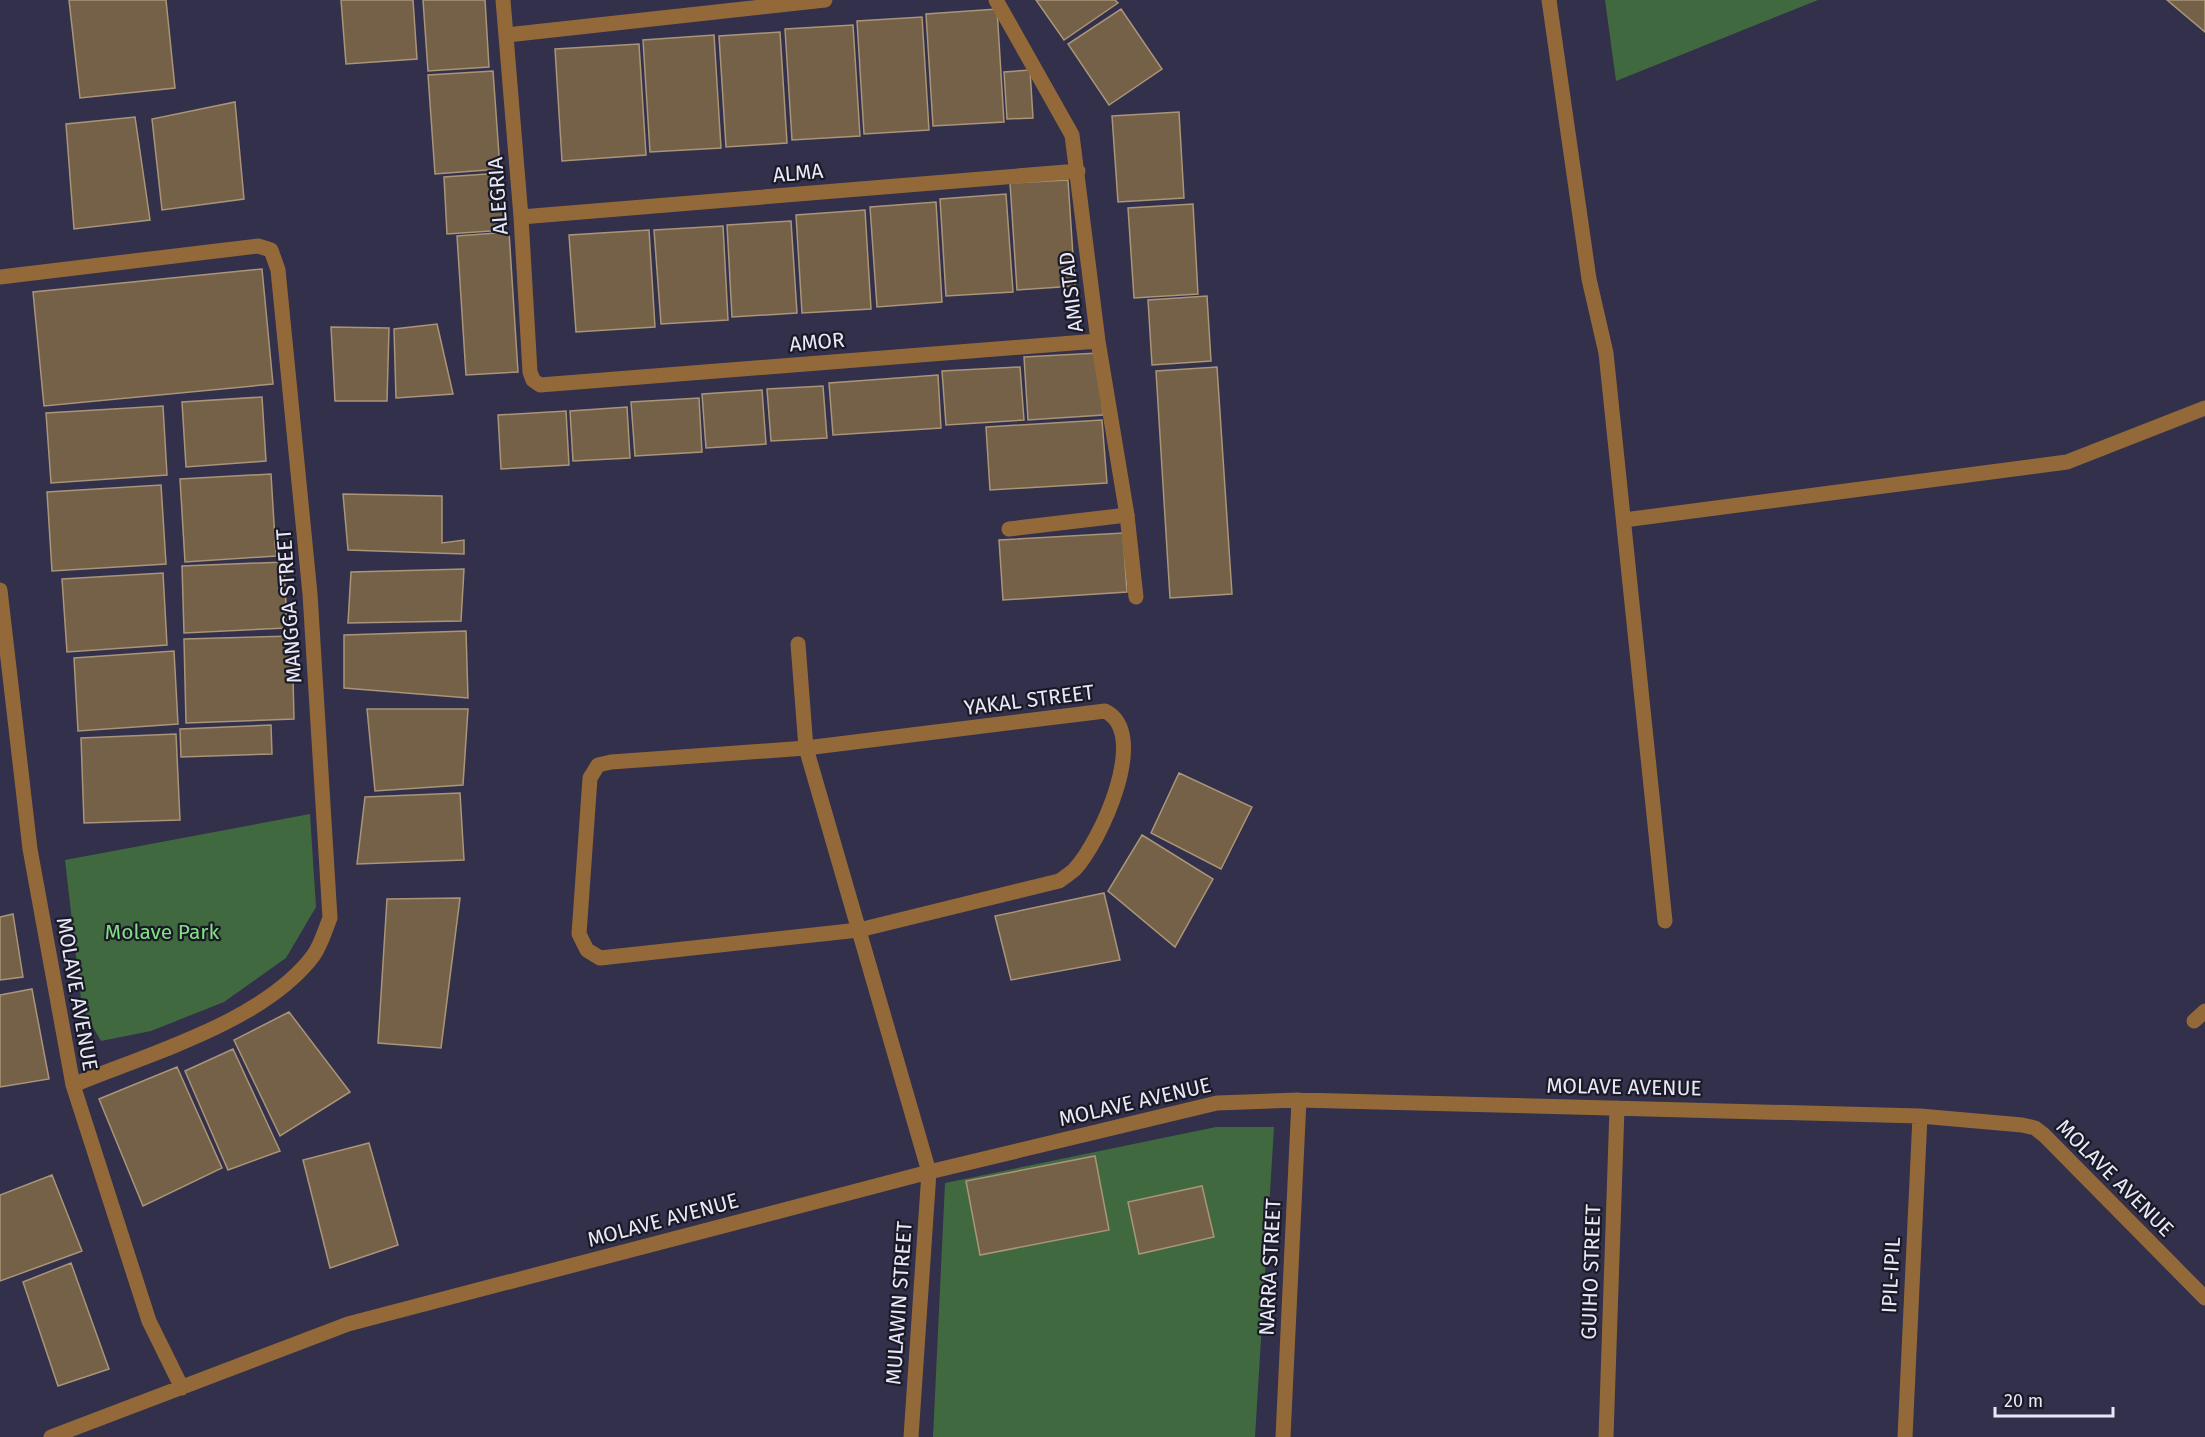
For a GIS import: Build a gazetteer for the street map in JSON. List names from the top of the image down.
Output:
{
  "streets": {
    "street": [
      "ALMA",
      "ALEGRIA",
      "AMISTAD",
      "AMOR",
      "MANGGA STREET",
      "YAKAL STREET",
      "MOLAVE AVENUE",
      "NARRA STREET",
      "GUIHO STREET",
      "IPIL-IPIL",
      "MULAWIN STREET"
    ]
  },
  "crossings": [
    ["ALMA", "ALEGRIA"],
    ["ALMA", "AMISTAD"],
    ["ALEGRIA", "AMOR"],
    ["AMISTAD", "AMOR"],
    ["MANGGA STREET", "MOLAVE AVENUE"],
    ["MOLAVE AVENUE", "NARRA STREET"],
    ["MOLAVE AVENUE", "GUIHO STREET"],
    ["MOLAVE AVENUE", "IPIL-IPIL"],
    ["MOLAVE AVENUE", "MULAWIN STREET"]
  ],
  "parks": ["Molave Park"],
  "scale_bar": "20 m"
}
